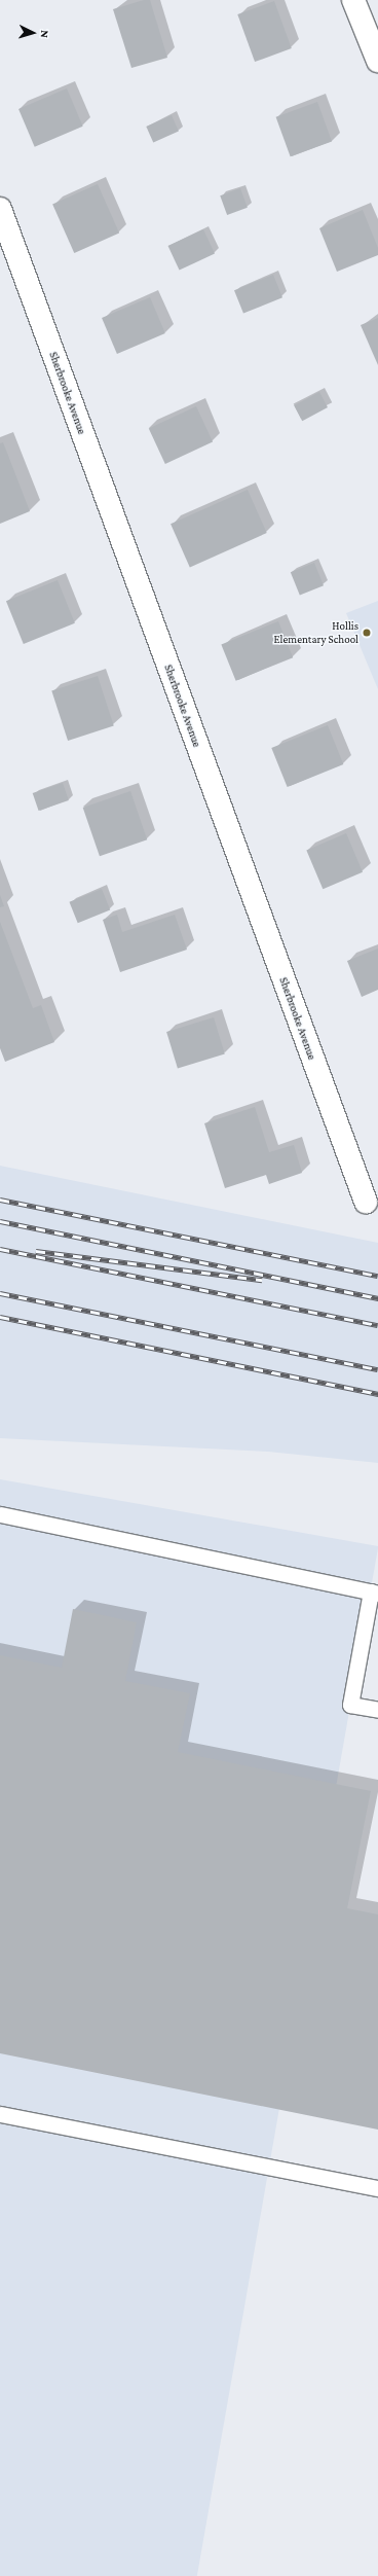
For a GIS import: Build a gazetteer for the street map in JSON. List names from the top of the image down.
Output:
{
  "streets": {
    "street": ["Sherbrooke Avenue"]
  },
  "places": ["Hollis Elementary School"],
  "north": "right"
}
